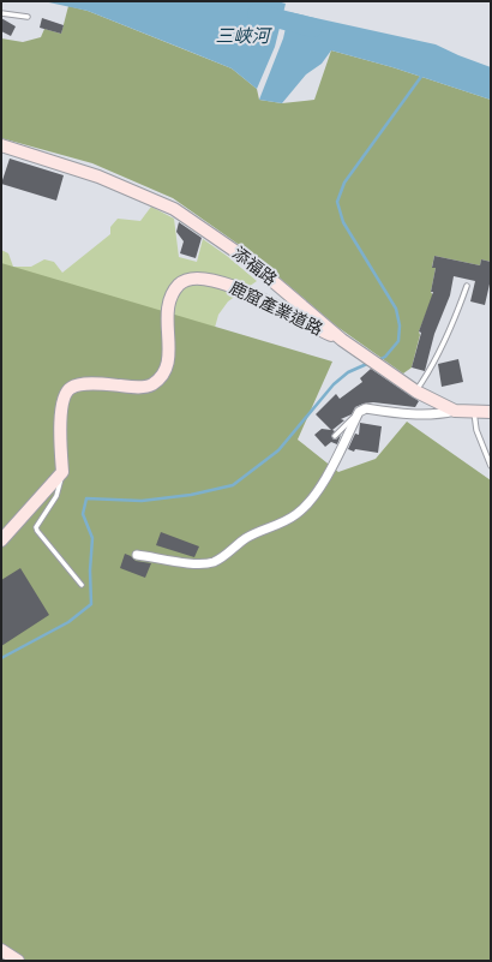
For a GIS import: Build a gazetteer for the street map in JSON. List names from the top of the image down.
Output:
{
  "streets": {
    "street": ["添福路", "鹿窟產業道路"]
  },
  "crossings": [
    ["添福路", "鹿窟產業道路"]
  ],
  "water": ["三峽河"]
}
